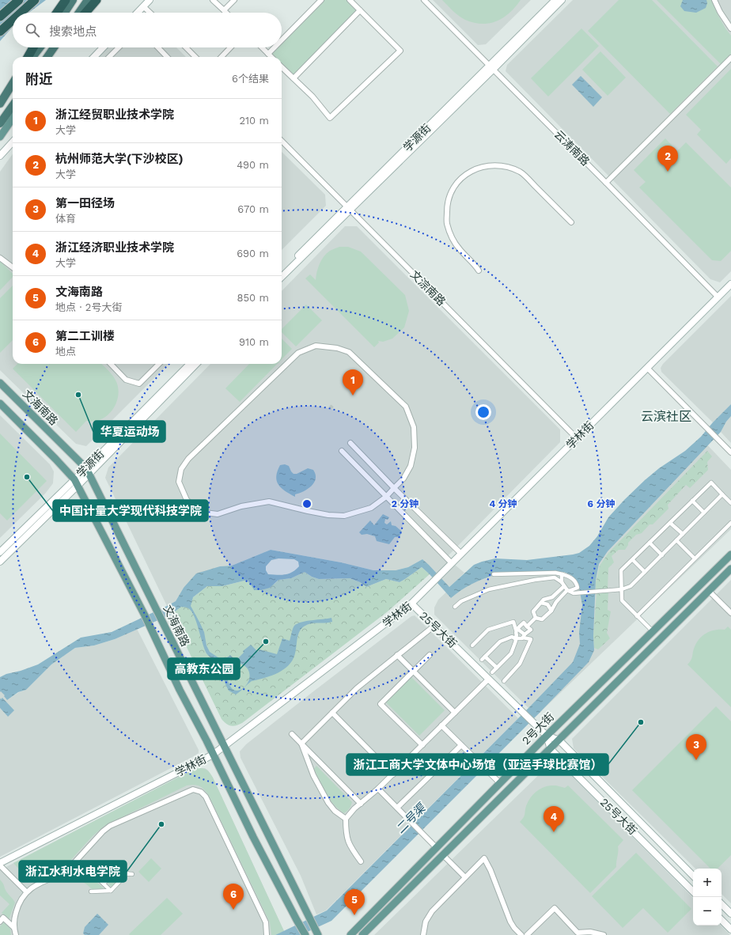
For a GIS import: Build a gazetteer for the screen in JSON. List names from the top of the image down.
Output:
{
  "streets": {
    "main road": [
      "学源街",
      "文海南路",
      "学林街",
      "25号大街",
      "2号大街"
    ],
    "street": ["云涛南路", "文淙南路"]
  },
  "crossings": [
    ["学源街", "云涛南路"],
    ["学源街", "文淙南路"],
    ["学源街", "文海南路"],
    ["云涛南路", "学林街"],
    ["文淙南路", "学林街"],
    ["文海南路", "学林街"],
    ["学林街", "25号大街"],
    ["25号大街", "2号大街"]
  ],
  "districts": ["云滨社区"],
  "water": ["二号渠"],
  "places": [
    "华夏运动场",
    "中国计量大学现代科技学院",
    "高教东公园",
    "浙江工商大学文体中心场馆（亚运手球比赛馆）",
    "浙江水利水电学院"
  ],
  "page": {
    "search": "搜索地点",
    "heading": ["附近", "6个结果"],
    "list": [
      {
        "mark": "1",
        "name": "浙江经贸职业技术学院",
        "note": "大学",
        "value": "210 m"
      },
      {
        "mark": "2",
        "name": "杭州师范大学(下沙校区)",
        "note": "大学",
        "value": "490 m"
      },
      {
        "mark": "3",
        "name": "第一田径场",
        "note": "体育",
        "value": "670 m"
      },
      {
        "mark": "4",
        "name": "浙江经济职业技术学院",
        "note": "大学",
        "value": "690 m"
      },
      {
        "mark": "5",
        "name": "文海南路",
        "note": "地点 · 2号大街",
        "value": "850 m"
      },
      {
        "mark": "6",
        "name": "第二工训楼",
        "note": "地点",
        "value": "910 m"
      }
    ],
    "pins": [
      "2",
      "1",
      "3",
      "4",
      "6",
      "5"
    ],
    "map_buttons": ["+", "−"]
  },
  "rings": ["2 分钟", "4 分钟", "6 分钟"]
}
